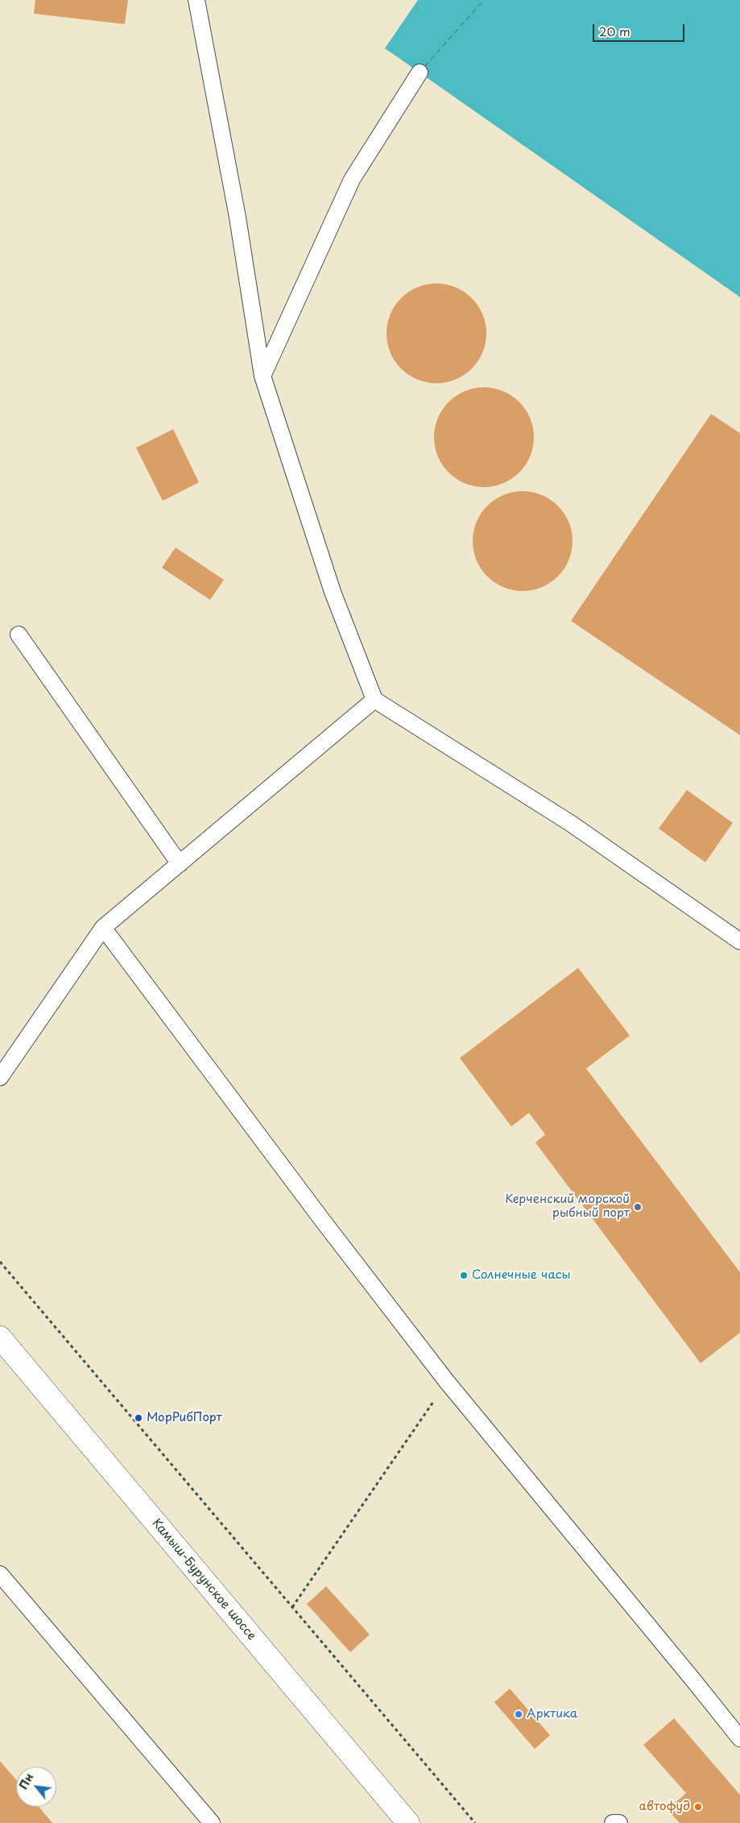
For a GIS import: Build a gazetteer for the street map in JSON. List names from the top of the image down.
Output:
{
  "streets": {
    "main road": ["Камыш-Бурунское шоссе"]
  },
  "places": [
    "Керченский морской рыбный порт",
    "Солнечные часы",
    "МорРибПорт",
    "Арктика",
    "автофуд"
  ],
  "scale_bar": "20 m",
  "north": "top left"
}
